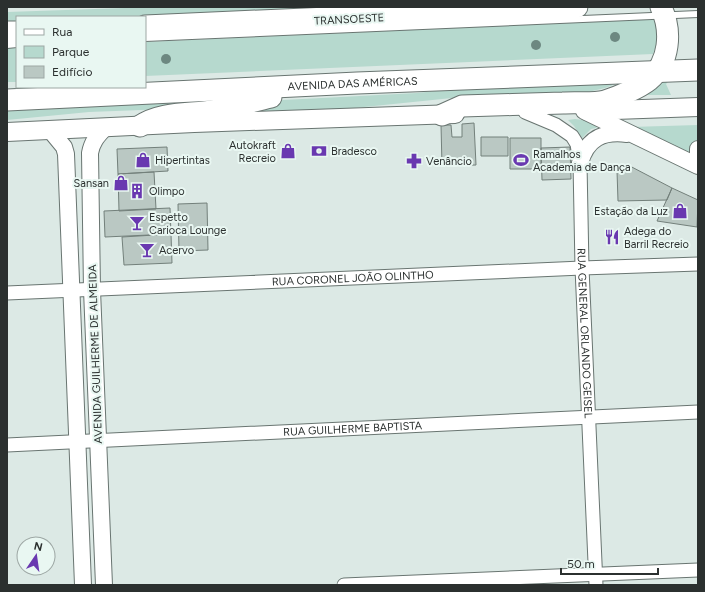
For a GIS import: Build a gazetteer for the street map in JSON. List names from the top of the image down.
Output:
{
  "streets": {
    "highway": ["AVENIDA DAS AMÉRICAS"],
    "street": [
      "RUA CORONEL JOÃO OLINTHO",
      "RUA GENERAL ORLANDO GEISEL",
      "AVENIDA GUILHERME DE ALMEIDA",
      "RUA GUILHERME BAPTISTA"
    ],
    "lane": ["TRANSOESTE"]
  },
  "crossings": [
    ["RUA CORONEL JOÃO OLINTHO", "RUA GENERAL ORLANDO GEISEL"],
    ["RUA CORONEL JOÃO OLINTHO", "AVENIDA GUILHERME DE ALMEIDA"],
    ["RUA GENERAL ORLANDO GEISEL", "RUA GUILHERME BAPTISTA"],
    ["AVENIDA GUILHERME DE ALMEIDA", "RUA GUILHERME BAPTISTA"]
  ],
  "places": {
    "shop": [
      "Autokraft Recreio",
      "Hipertintas",
      "Sansan",
      "Estação da Luz"
    ],
    "bank": ["Bradesco"],
    "sports": ["Ramalhos Academia de Dança"],
    "pharmacy": ["Venâncio"],
    "building": ["Olimpo"],
    "bar": ["Espetto Carioca Lounge", "Acervo"],
    "restaurant": ["Adega do Barril Recreio"]
  },
  "legend": ["Rua", "Parque", "Edifício"],
  "scale_bar": "50 m",
  "north": "top"
}
